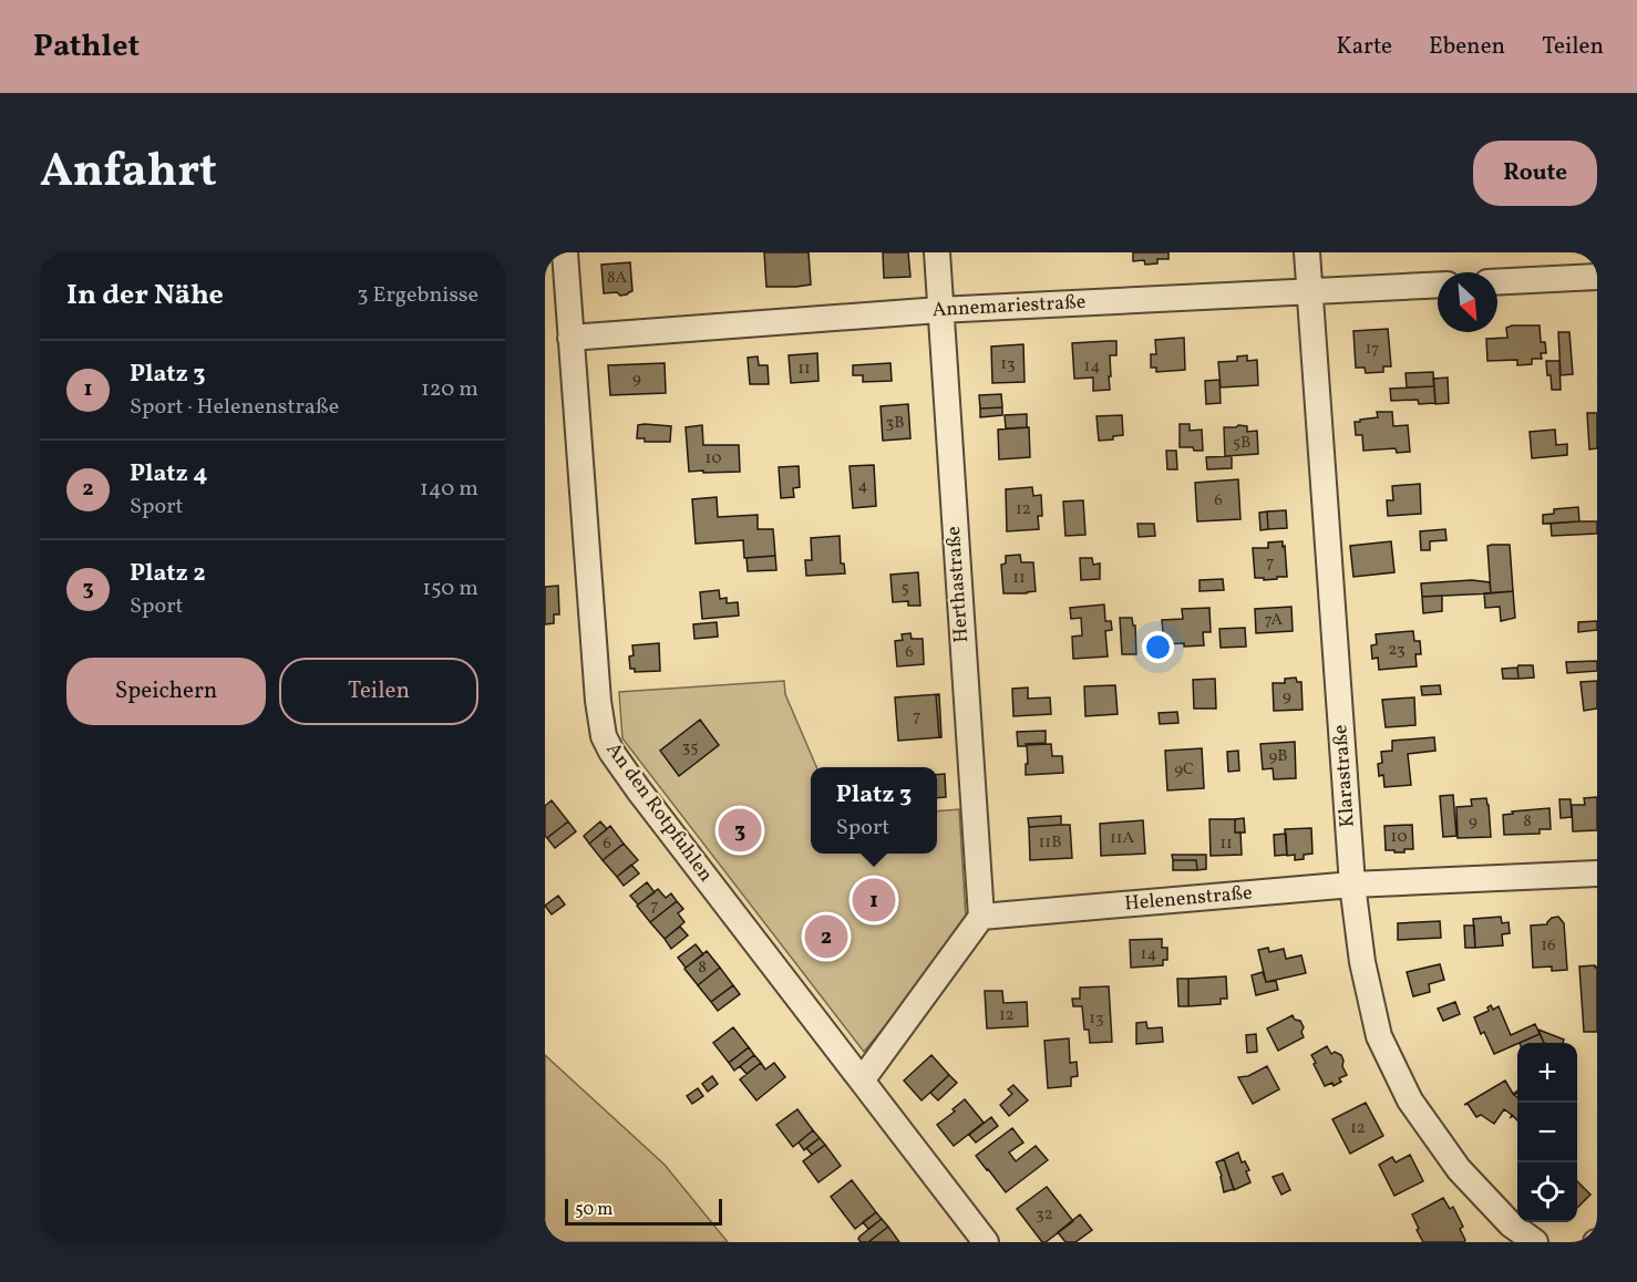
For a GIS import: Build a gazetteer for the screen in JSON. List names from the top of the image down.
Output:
{
  "streets": {
    "street": [
      "Annemariestraße",
      "Herthastraße",
      "Klarastraße",
      "An den Rotpfuhlen",
      "Helenenstraße"
    ]
  },
  "crossings": [
    ["Annemariestraße", "Herthastraße"],
    ["Annemariestraße", "Klarastraße"],
    ["Annemariestraße", "An den Rotpfuhlen"],
    ["Herthastraße", "Helenenstraße"],
    ["Klarastraße", "Helenenstraße"]
  ],
  "house_numbers": [
    "8A",
    "17",
    "13",
    "14",
    "11",
    "9",
    "3B",
    "5B",
    "10",
    "4",
    "6",
    "12",
    "7",
    "11",
    "5",
    "7A",
    "23",
    "6",
    "9",
    "7",
    "35",
    "9B",
    "9C",
    "9",
    "8",
    "10",
    "11A",
    "11B",
    "6",
    "11",
    "7",
    "16",
    "14",
    "8",
    "12",
    "13",
    "12",
    "32"
  ],
  "scale_bar": "50 m",
  "north": "bottom right",
  "page": {
    "header": "Pathlet",
    "nav": ["Karte", "Ebenen", "Teilen"],
    "title": "Anfahrt",
    "buttons": [
      "Route",
      ["Speichern", "Teilen"]
    ],
    "heading": ["In der Nähe", "3 Ergebnisse"],
    "list": [
      {
        "mark": "1",
        "name": "Platz 3",
        "note": "Sport · Helenenstraße",
        "value": "120 m"
      },
      {
        "mark": "2",
        "name": "Platz 4",
        "note": "Sport",
        "value": "140 m"
      },
      {
        "mark": "3",
        "name": "Platz 2",
        "note": "Sport",
        "value": "150 m"
      }
    ],
    "popup": ["Platz 3", "Sport"],
    "pins": ["3", "1", "2"],
    "map_buttons": ["+", "−"],
    "scale": "50 m"
  }
}
